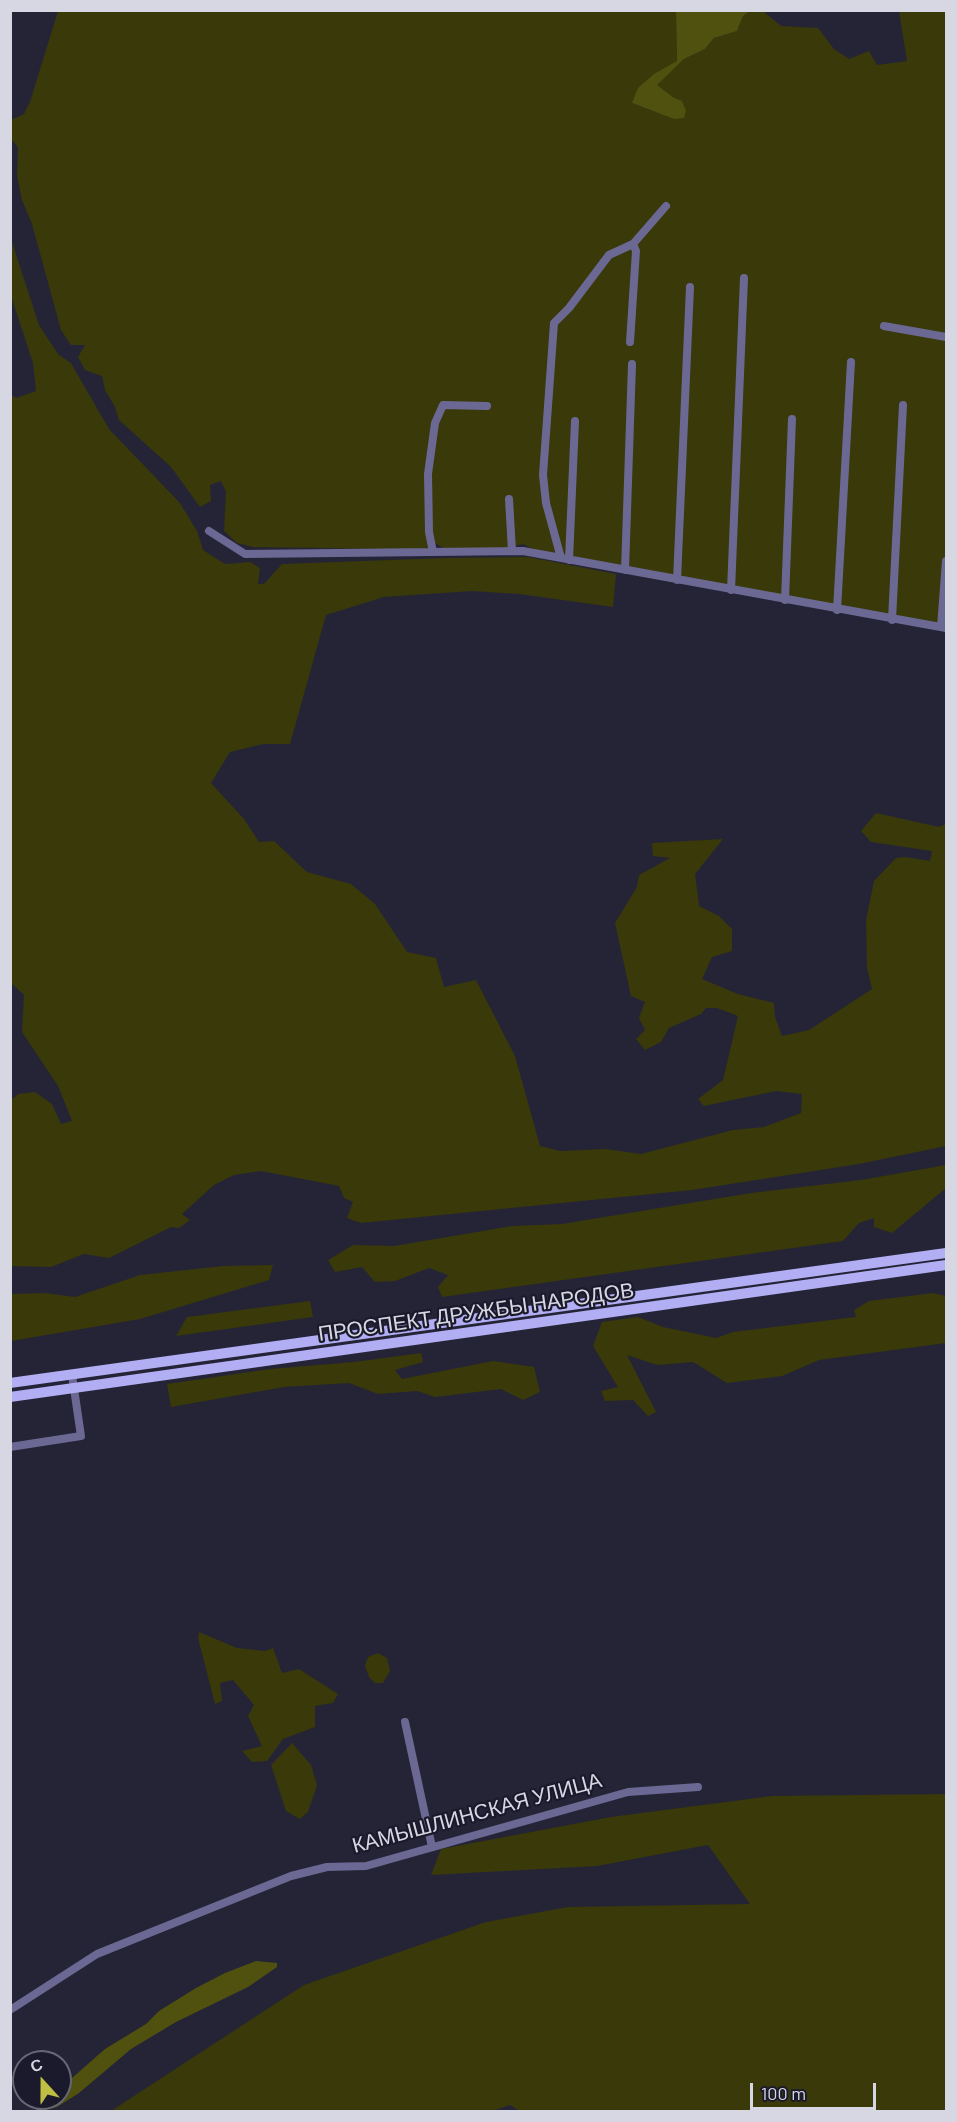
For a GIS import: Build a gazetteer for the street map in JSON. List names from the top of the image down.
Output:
{
  "streets": {
    "main road": ["ПРОСПЕКТ ДРУЖБЫ НАРОДОВ"],
    "street": ["КАМЫШЛИНСКАЯ УЛИЦА"]
  },
  "scale_bar": "100 m",
  "north": "top"
}
